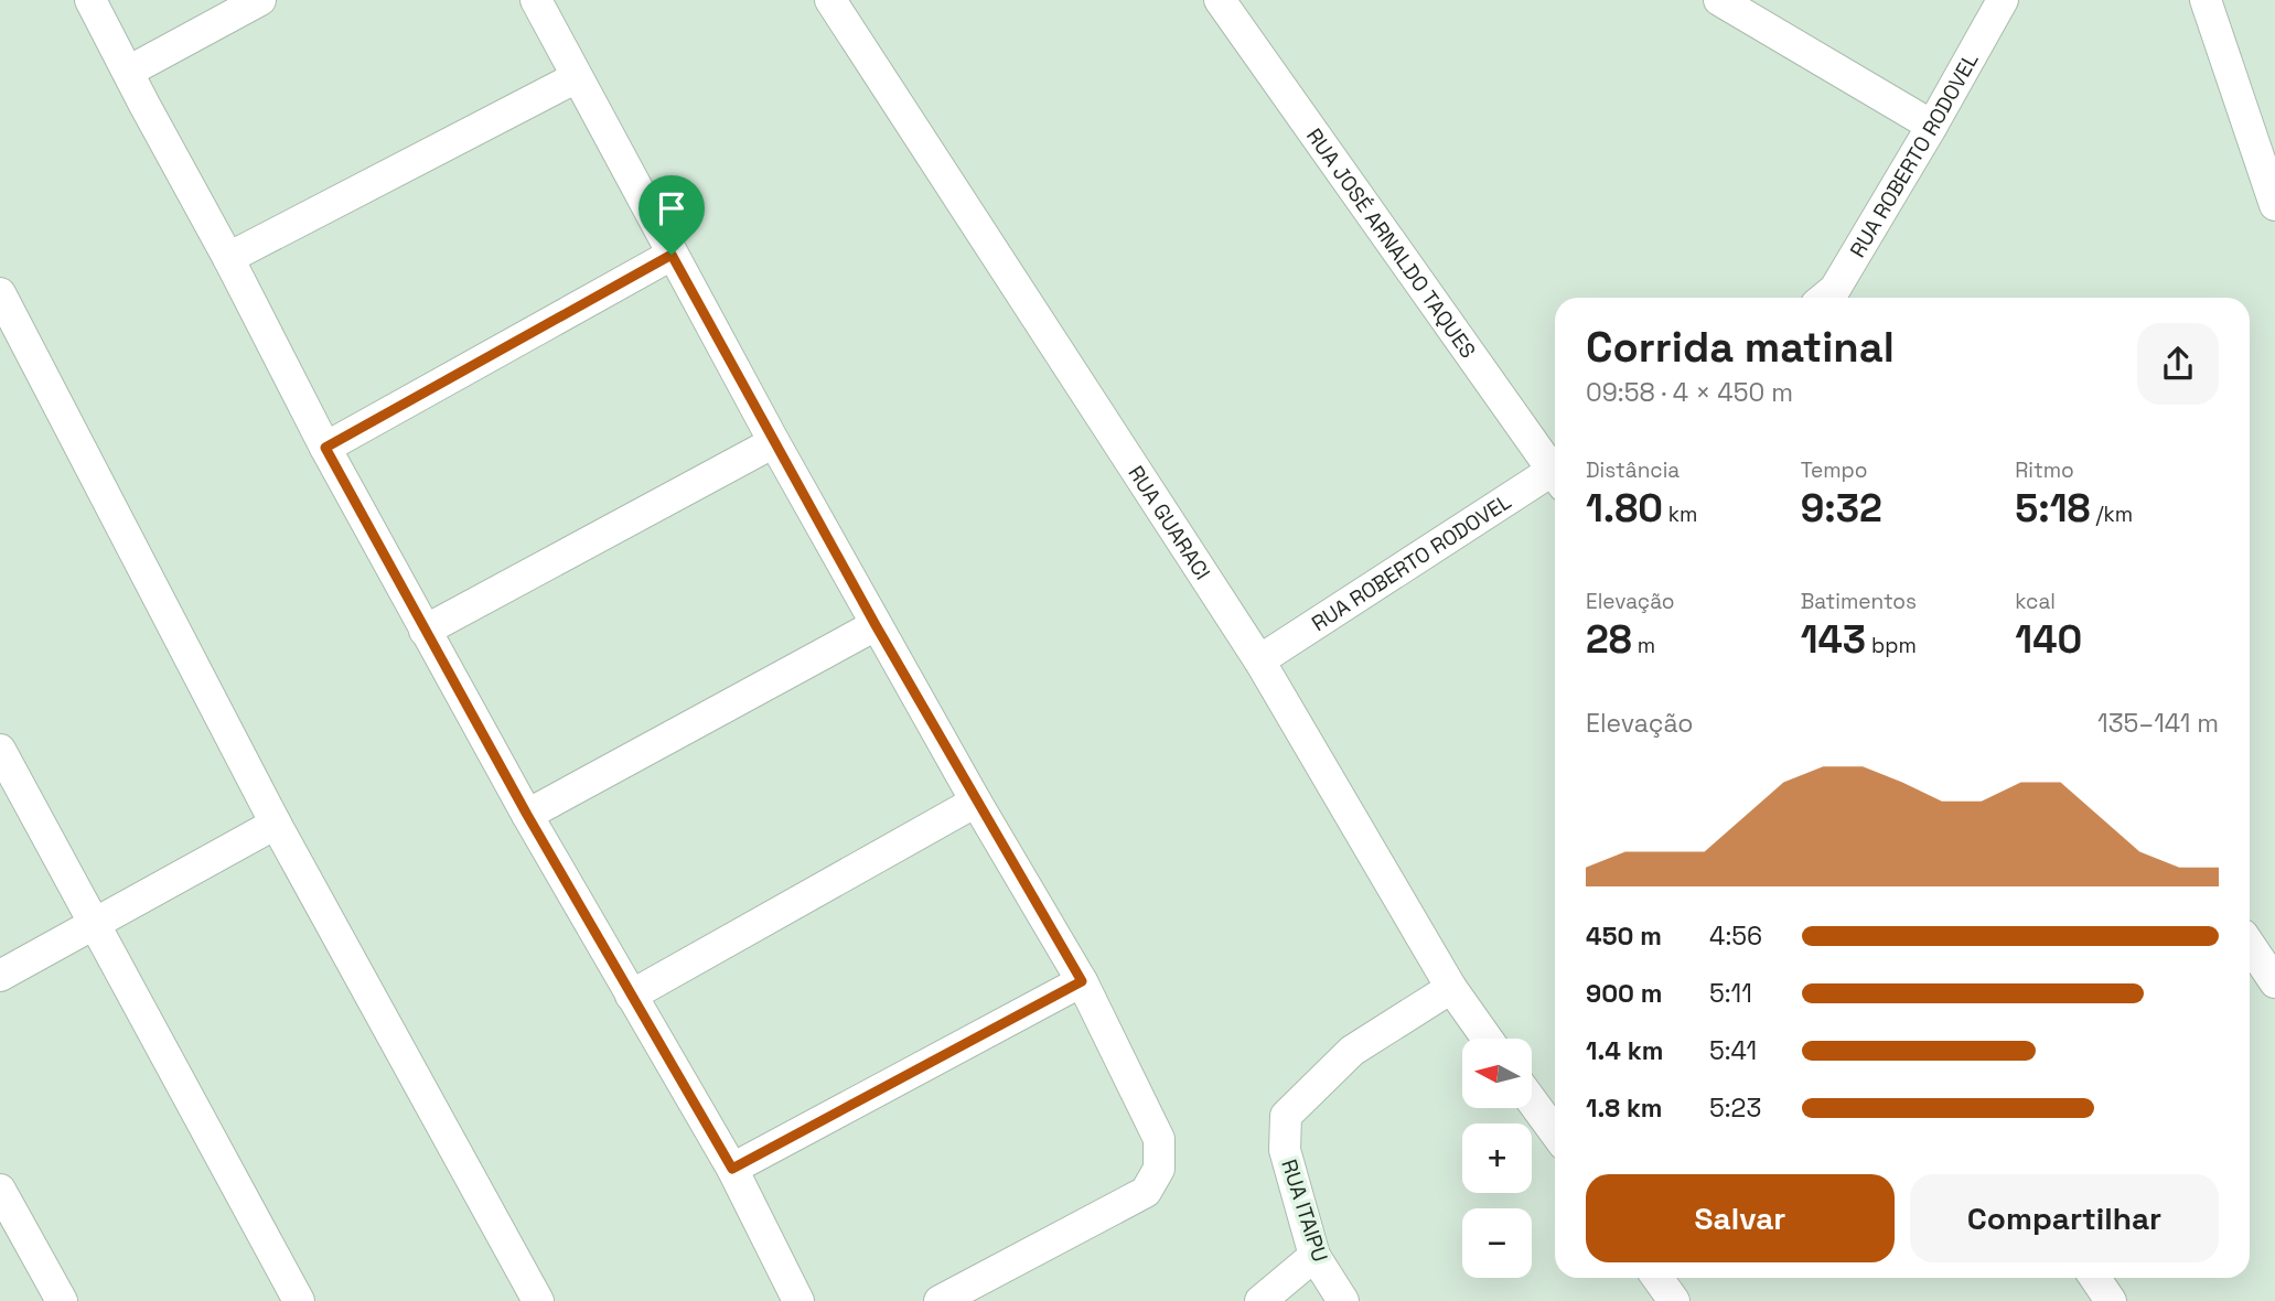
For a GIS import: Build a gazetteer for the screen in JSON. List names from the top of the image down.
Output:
{
  "streets": {
    "street": [
      "RUA ROBERTO RODOVEL",
      "RUA JOSÉ ARNALDO TAQUES",
      "RUA GUARACI",
      "RUA ITAIPU"
    ]
  },
  "crossings": [
    ["RUA ROBERTO RODOVEL", "RUA GUARACI"],
    ["RUA GUARACI", "RUA ITAIPU"]
  ],
  "north": "left",
  "page": {
    "heading": ["Corrida matinal", "09:58 · 4 × 450 m"],
    "stats": [
      ["Distância", "1.80 km"],
      ["Tempo", "9:32"],
      ["Ritmo", "5:18 /km"],
      ["Elevação", "28 m"],
      ["Batimentos", "143 bpm"],
      ["kcal", "140"]
    ],
    "chart": ["Elevação", "135–141 m"],
    "list": [
      {
        "name": "450 m",
        "note": "4:56"
      },
      {
        "name": "900 m",
        "note": "5:11"
      },
      {
        "name": "1.4 km",
        "note": "5:41"
      },
      {
        "name": "1.8 km",
        "note": "5:23"
      }
    ],
    "map_buttons": ["+", "−"],
    "buttons": ["Salvar", "Compartilhar"]
  }
}
